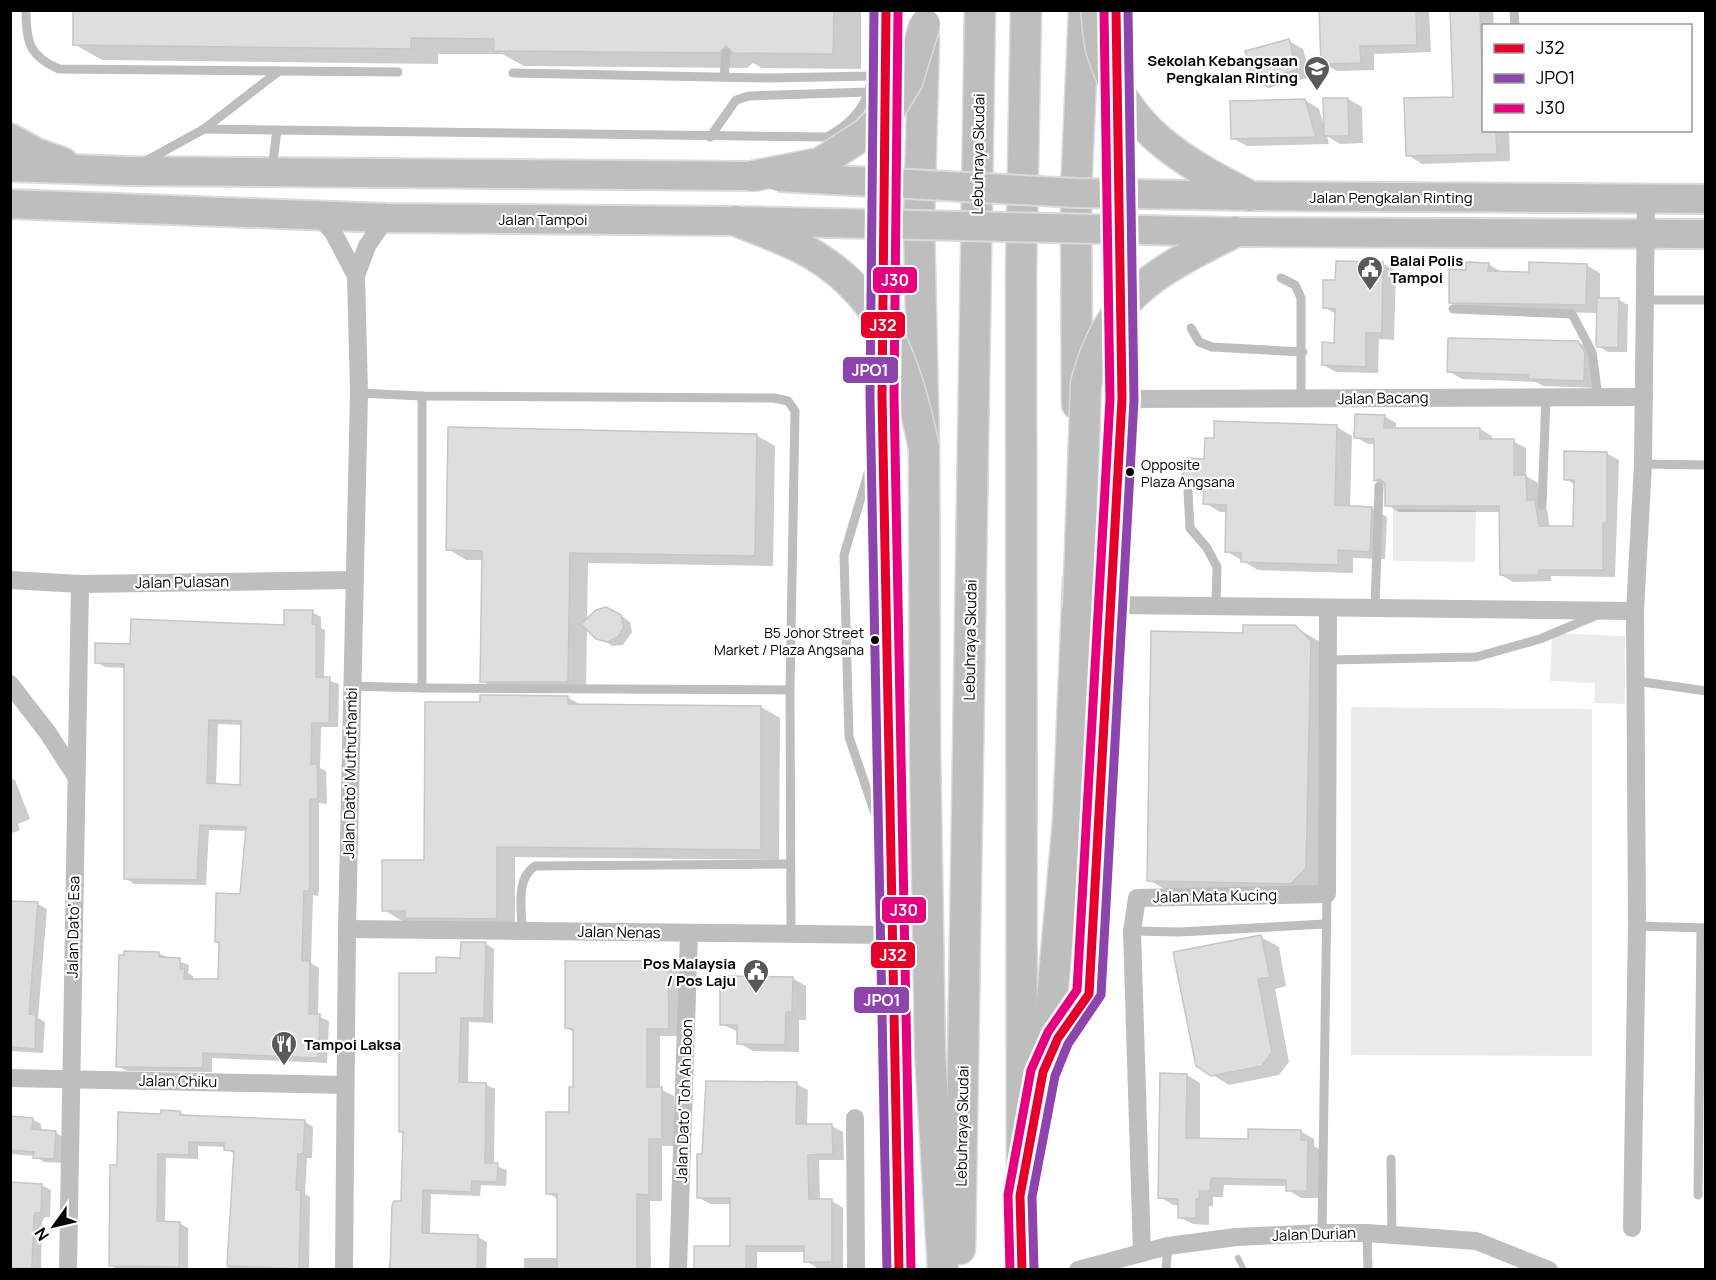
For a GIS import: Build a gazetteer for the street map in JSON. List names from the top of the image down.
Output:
{
  "streets": {
    "highway": ["Lebuhraya Skudai"],
    "main road": ["Jalan Pengkalan Rinting", "Jalan Tampoi"],
    "street": [
      "Jalan Bacang",
      "Jalan Pulasan",
      "Jalan Dato' Muthuthambi",
      "Jalan Mata Kucing",
      "Jalan Dato' Esa",
      "Jalan Nenas",
      "Jalan Chiku",
      "Jalan Dato' Toh Ah Boon",
      "Jalan Durian"
    ]
  },
  "crossings": [
    ["Jalan Tampoi", "Jalan Dato' Muthuthambi"],
    ["Jalan Pulasan", "Jalan Dato' Muthuthambi"],
    ["Jalan Pulasan", "Jalan Dato' Esa"],
    ["Jalan Dato' Muthuthambi", "Jalan Nenas"],
    ["Jalan Dato' Muthuthambi", "Jalan Chiku"],
    ["Jalan Mata Kucing", "Jalan Durian"],
    ["Jalan Dato' Esa", "Jalan Chiku"],
    ["Jalan Nenas", "Jalan Dato' Toh Ah Boon"]
  ],
  "places": {
    "school or university": ["Sekolah Kebangsaan Pengkalan Rinting"],
    "public building": ["Balai Polis Tampoi", "Pos Malaysia / Pos Laju"],
    "other": ["Opposite Plaza Angsana", "B5 Johor Street Market / Plaza Angsana"],
    "restaurant": ["Tampoi Laksa"]
  },
  "lines": ["transit line J32", "transit line JPO1", "transit line J30"],
  "legend": ["J32", "JPO1", "J30"],
  "north": "bottom left"
}
